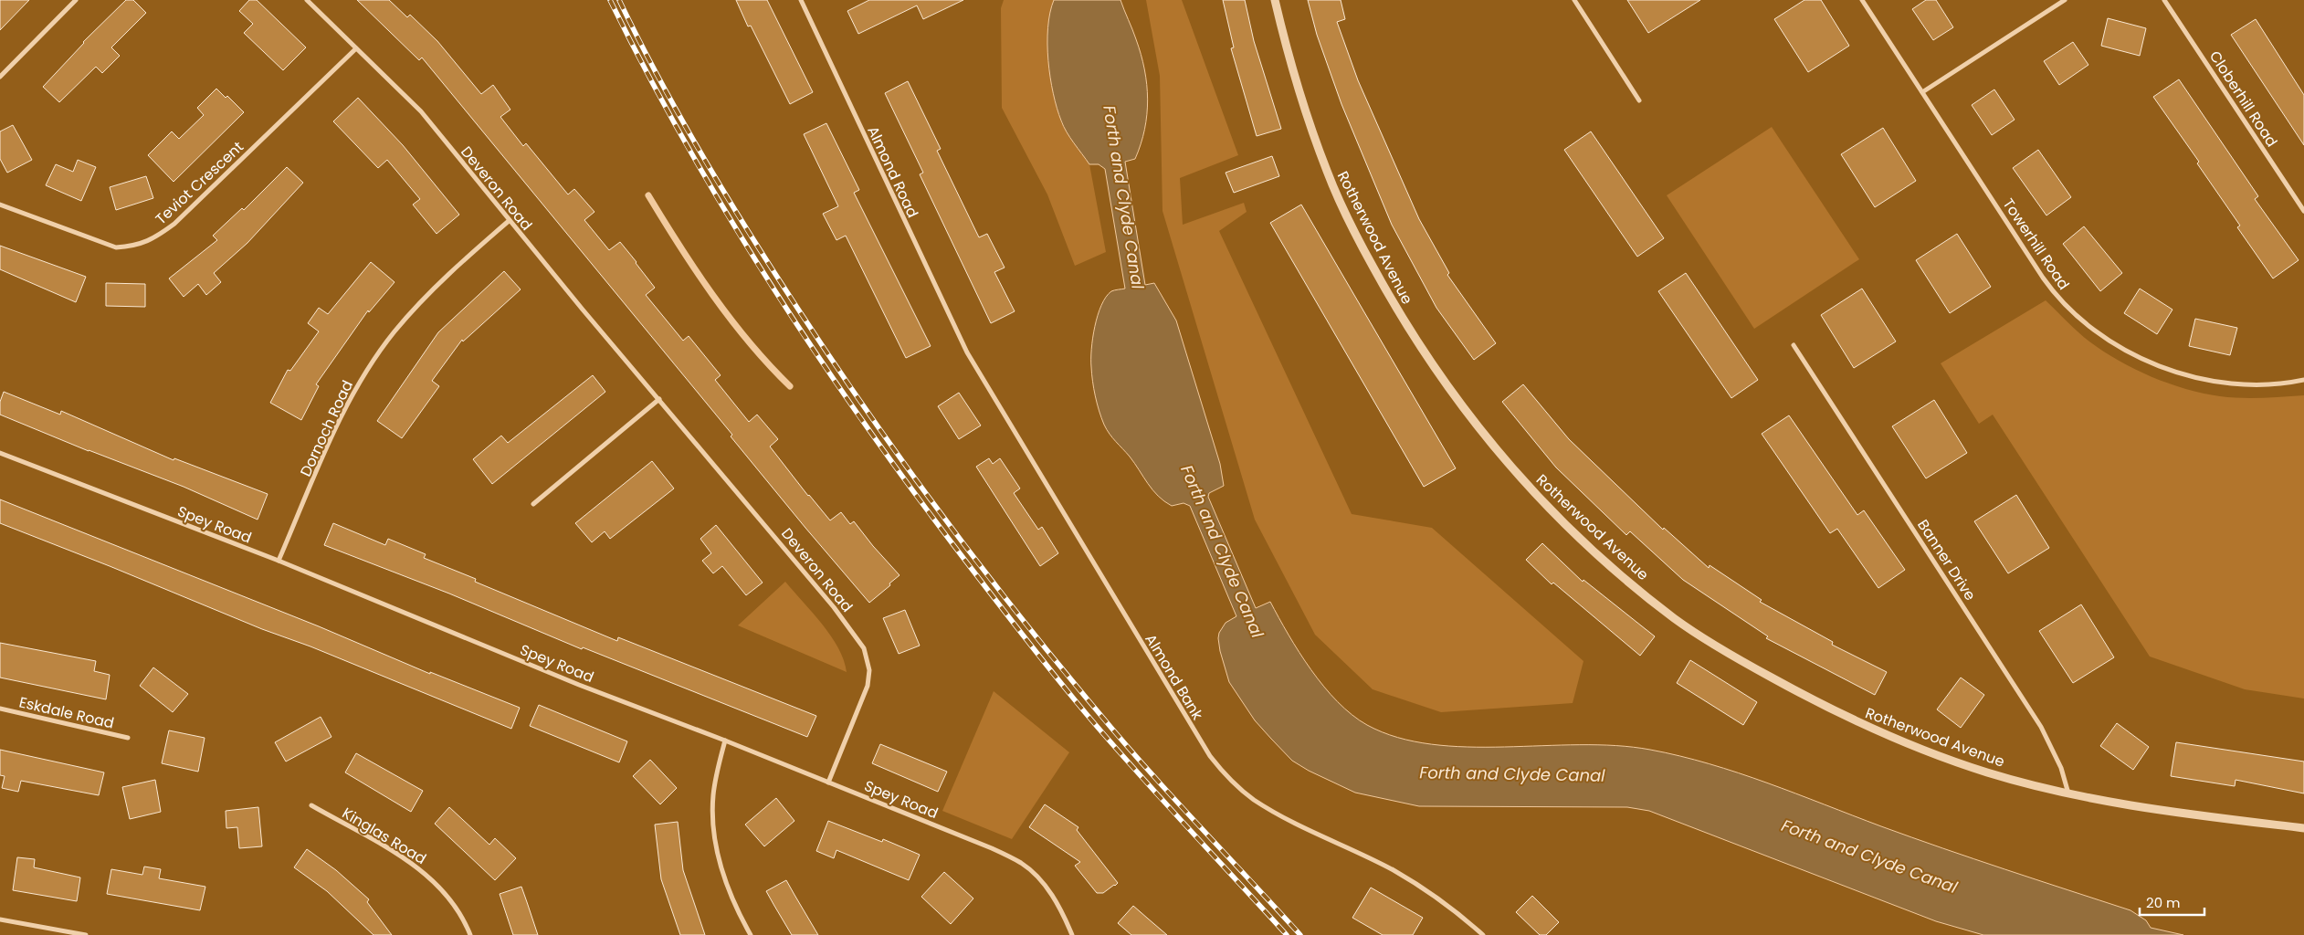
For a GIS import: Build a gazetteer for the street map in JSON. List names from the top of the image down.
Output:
{
  "streets": {
    "street": [
      "Cloberhill Road",
      "Almond Road",
      "Teviot Crescent",
      "Deveron Road",
      "Rotherwood Avenue",
      "Towerhill Road",
      "Dornoch Road",
      "Spey Road",
      "Banner Drive",
      "Almond Bank",
      "Eskdale Road",
      "Kinglas Road"
    ]
  },
  "crossings": [
    ["Almond Road", "Almond Bank"],
    ["Teviot Crescent", "Deveron Road"],
    ["Deveron Road", "Dornoch Road"],
    ["Deveron Road", "Spey Road"],
    ["Rotherwood Avenue", "Banner Drive"],
    ["Dornoch Road", "Spey Road"]
  ],
  "water": ["Forth and Clyde Canal"],
  "scale_bar": "20 m"
}
